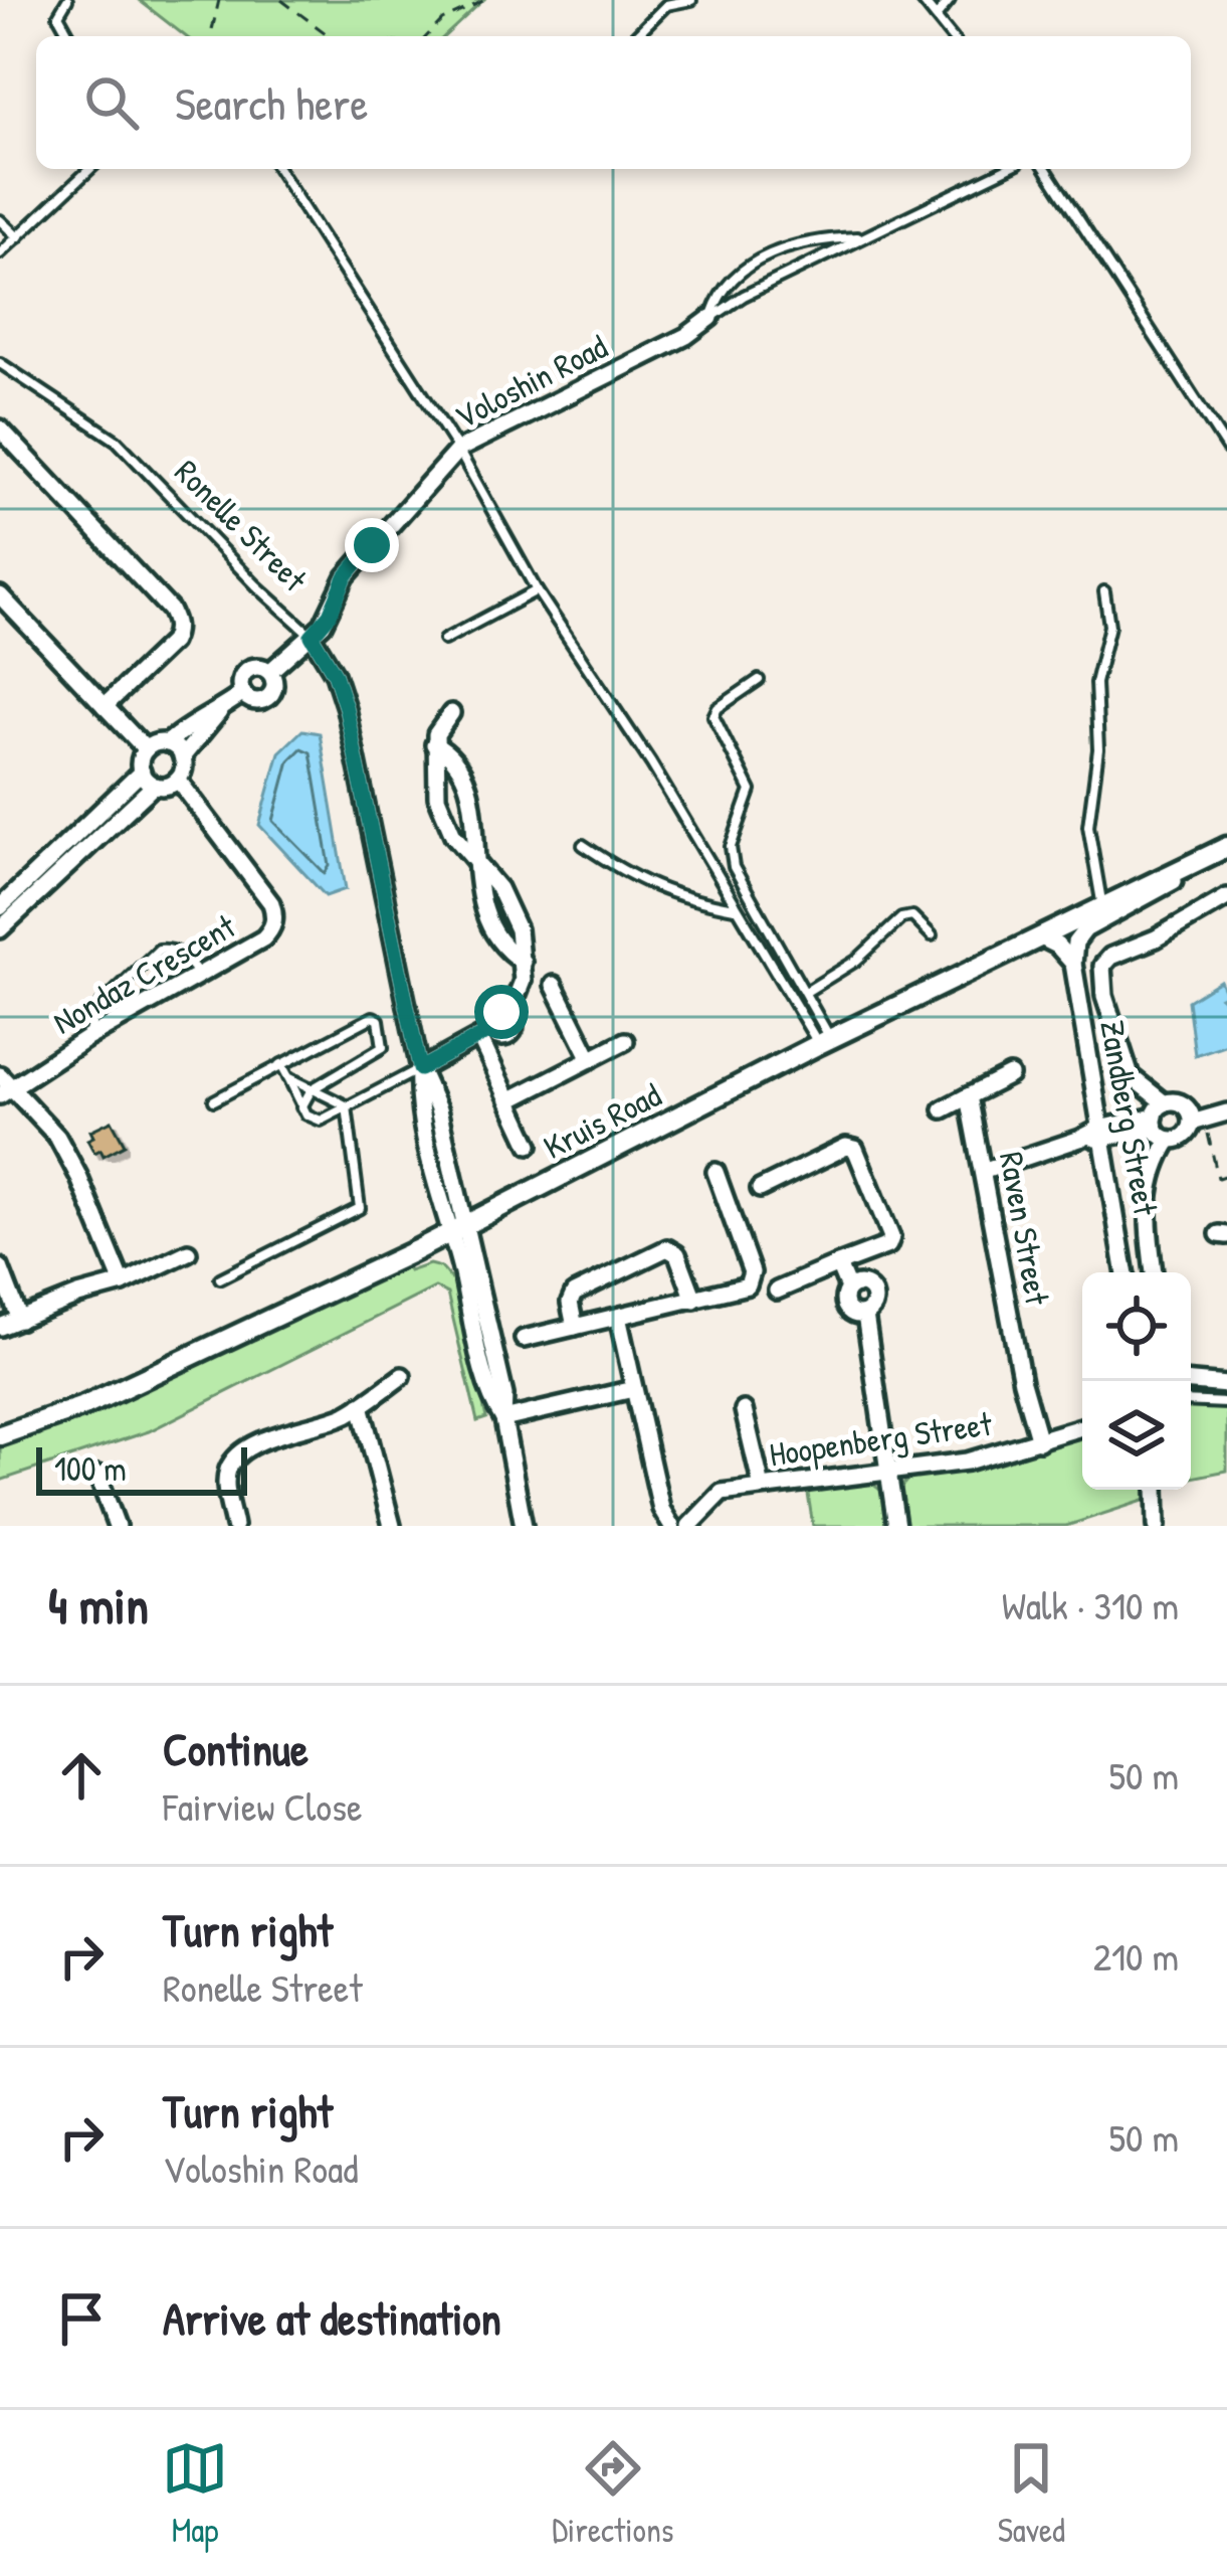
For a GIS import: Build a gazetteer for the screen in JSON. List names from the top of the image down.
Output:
{
  "streets": {
    "street": [
      "Voloshin Road",
      "Ronelle Street",
      "Nondaz Crescent",
      "Zandberg Street",
      "Kruis Road",
      "Raven Street",
      "Hoopenberg Street"
    ]
  },
  "crossings": [
    ["Voloshin Road", "Ronelle Street"],
    ["Ronelle Street", "Kruis Road"],
    ["Raven Street", "Hoopenberg Street"]
  ],
  "scale_bar": "100 m",
  "page": {
    "search": "Search here",
    "scale": "100 m",
    "heading": ["4 min", "Walk · 310 m"],
    "list": [
      ["Continue", "Fairview Close", "50 m"],
      ["Turn right", "Ronelle Street", "210 m"],
      ["Turn right", "Voloshin Road", "50 m"],
      "Arrive at destination"
    ],
    "nav": ["Map", "Directions", "Saved"]
  }
}
